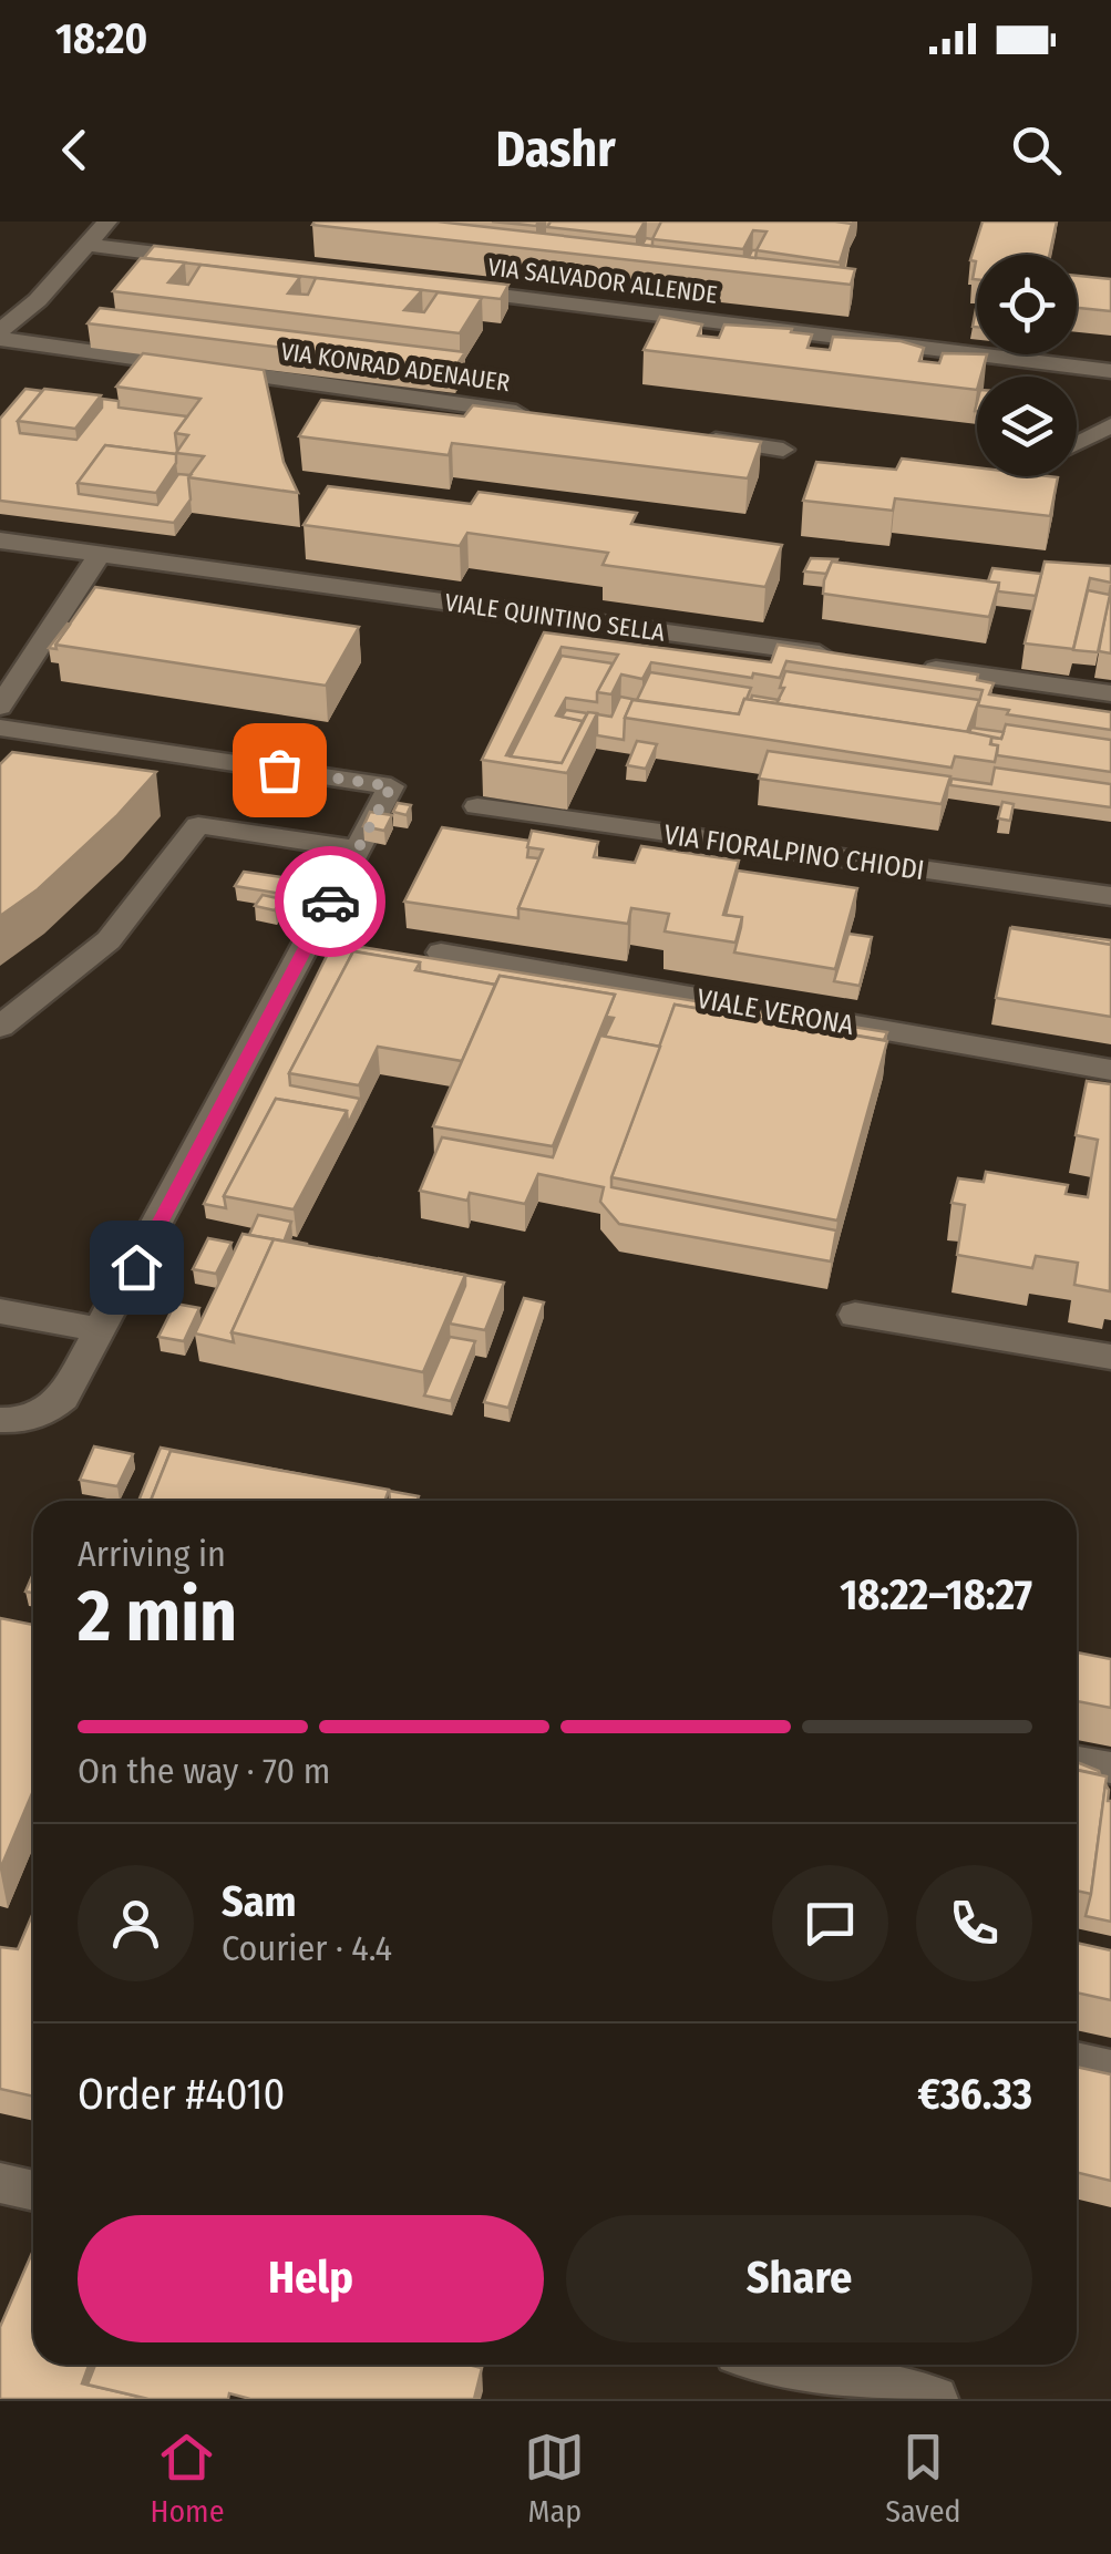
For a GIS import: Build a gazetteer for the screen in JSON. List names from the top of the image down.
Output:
{
  "streets": {
    "street": [
      "VIA SALVADOR ALLENDE",
      "VIA KONRAD ADENAUER",
      "VIALE QUINTINO SELLA",
      "VIA FIORALPINO CHIODI",
      "VIALE VERONA"
    ]
  },
  "page": {
    "status": "18:20",
    "header": "Dashr",
    "heading": ["2 min", "Arriving in", "18:22–18:27"],
    "panel": [
      "Sam",
      "Courier · 4.4",
      "Order #4010",
      "€36.33"
    ],
    "bar": "On the way · 70 m",
    "buttons": ["Help", "Share"],
    "tabs": ["Home", "Map", "Saved"]
  }
}
